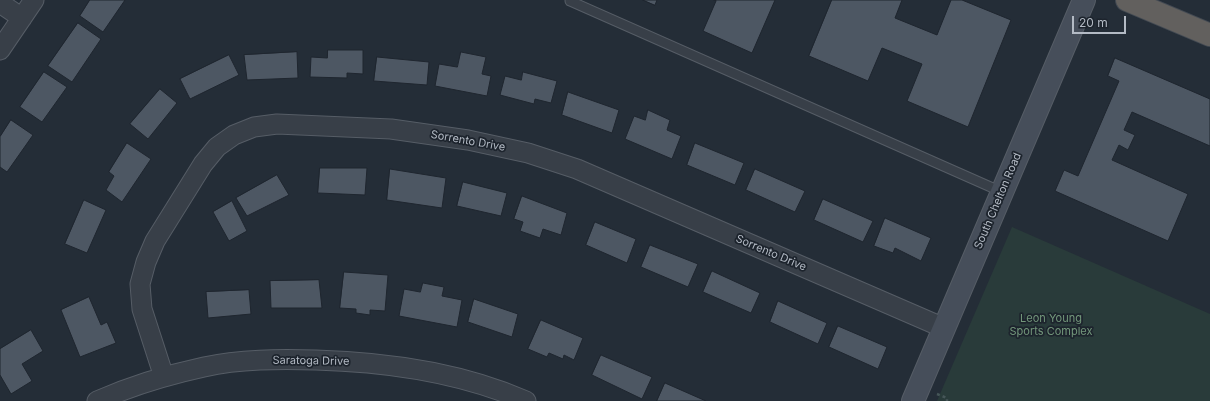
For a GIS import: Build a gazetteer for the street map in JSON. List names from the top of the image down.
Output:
{
  "streets": {
    "main road": ["South Chelton Road"],
    "street": ["Sorrento Drive", "Saratoga Drive"]
  },
  "crossings": [
    ["Sorrento Drive", "South Chelton Road"],
    ["Sorrento Drive", "Saratoga Drive"]
  ],
  "parks": ["Leon Young Sports Complex"],
  "scale_bar": "20 m"
}
